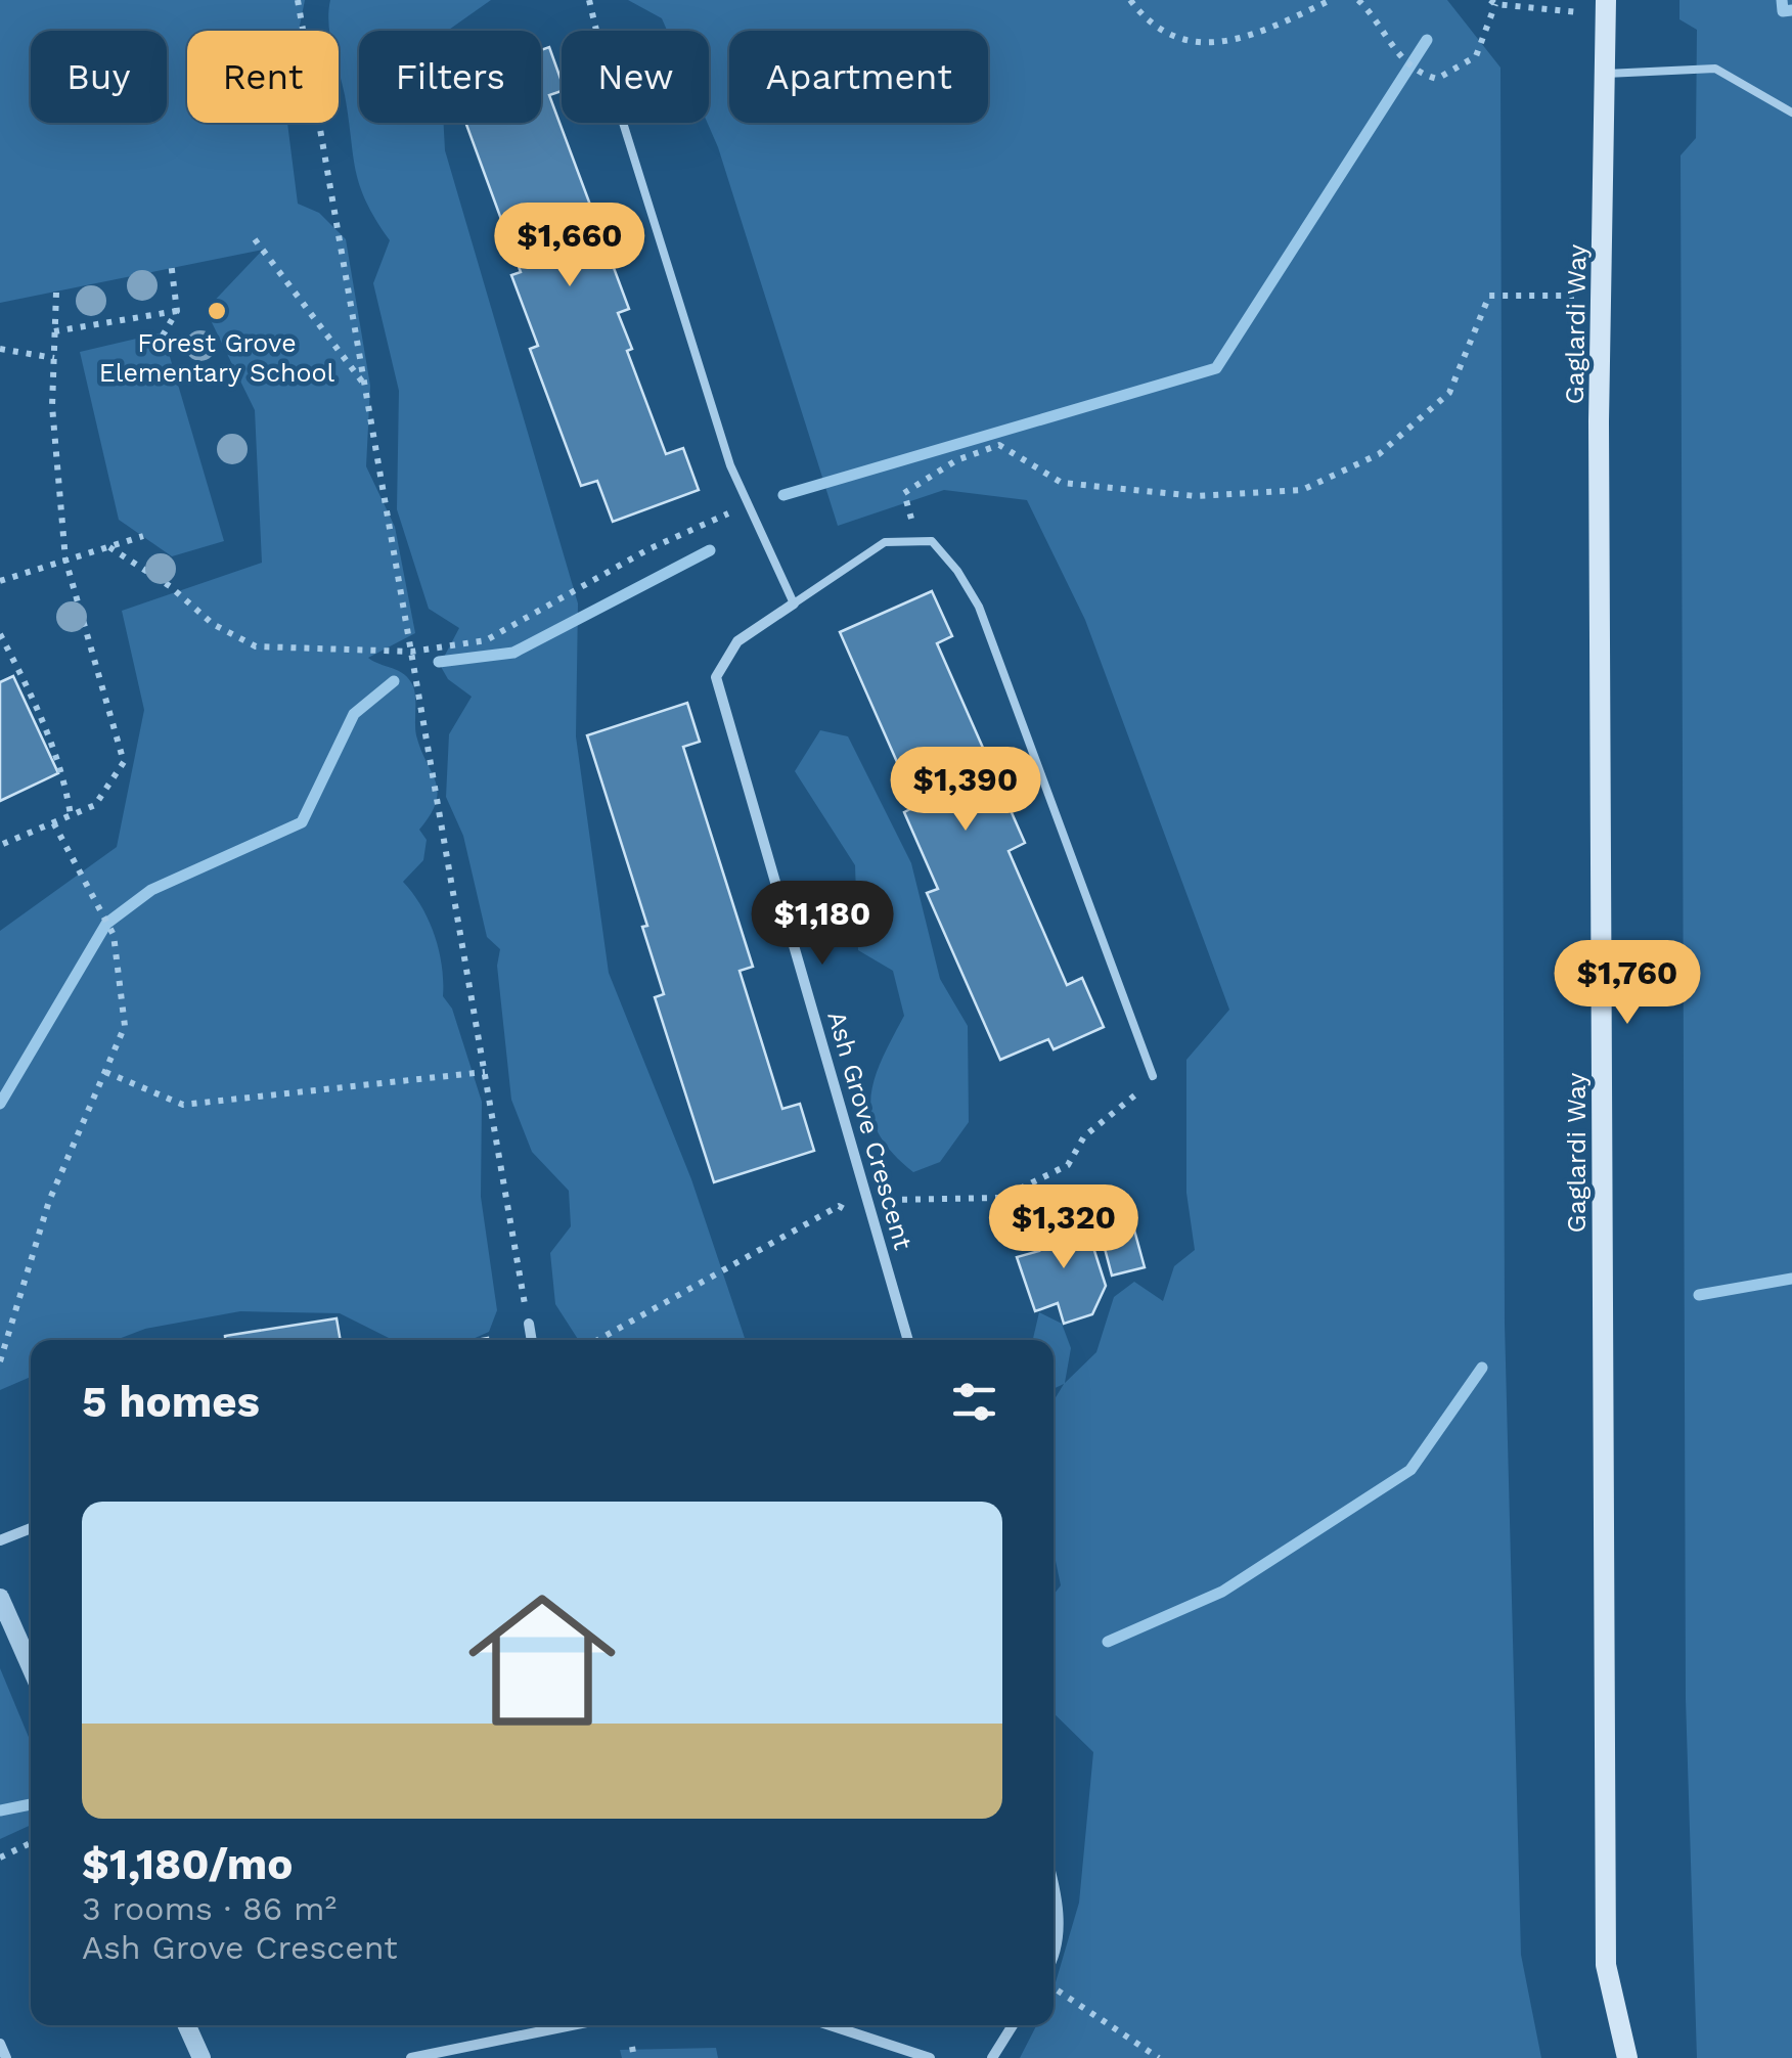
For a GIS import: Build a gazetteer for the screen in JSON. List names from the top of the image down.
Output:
{
  "streets": {
    "main road": ["Gaglardi Way"],
    "street": ["Ash Grove Crescent"]
  },
  "places": ["Forest Grove Elementary School"],
  "page": {
    "chip": [
      "Buy",
      "Rent",
      "Filters",
      "New",
      "Apartment"
    ],
    "price": [
      "$1,660",
      "$1,390",
      "$1,180",
      "$1,760",
      "$1,320"
    ],
    "heading": "5 homes",
    "list": [
      {
        "name": "$1,180/mo",
        "note": "3 rooms · 86 m² · Ash Grove Crescent"
      }
    ]
  }
}
